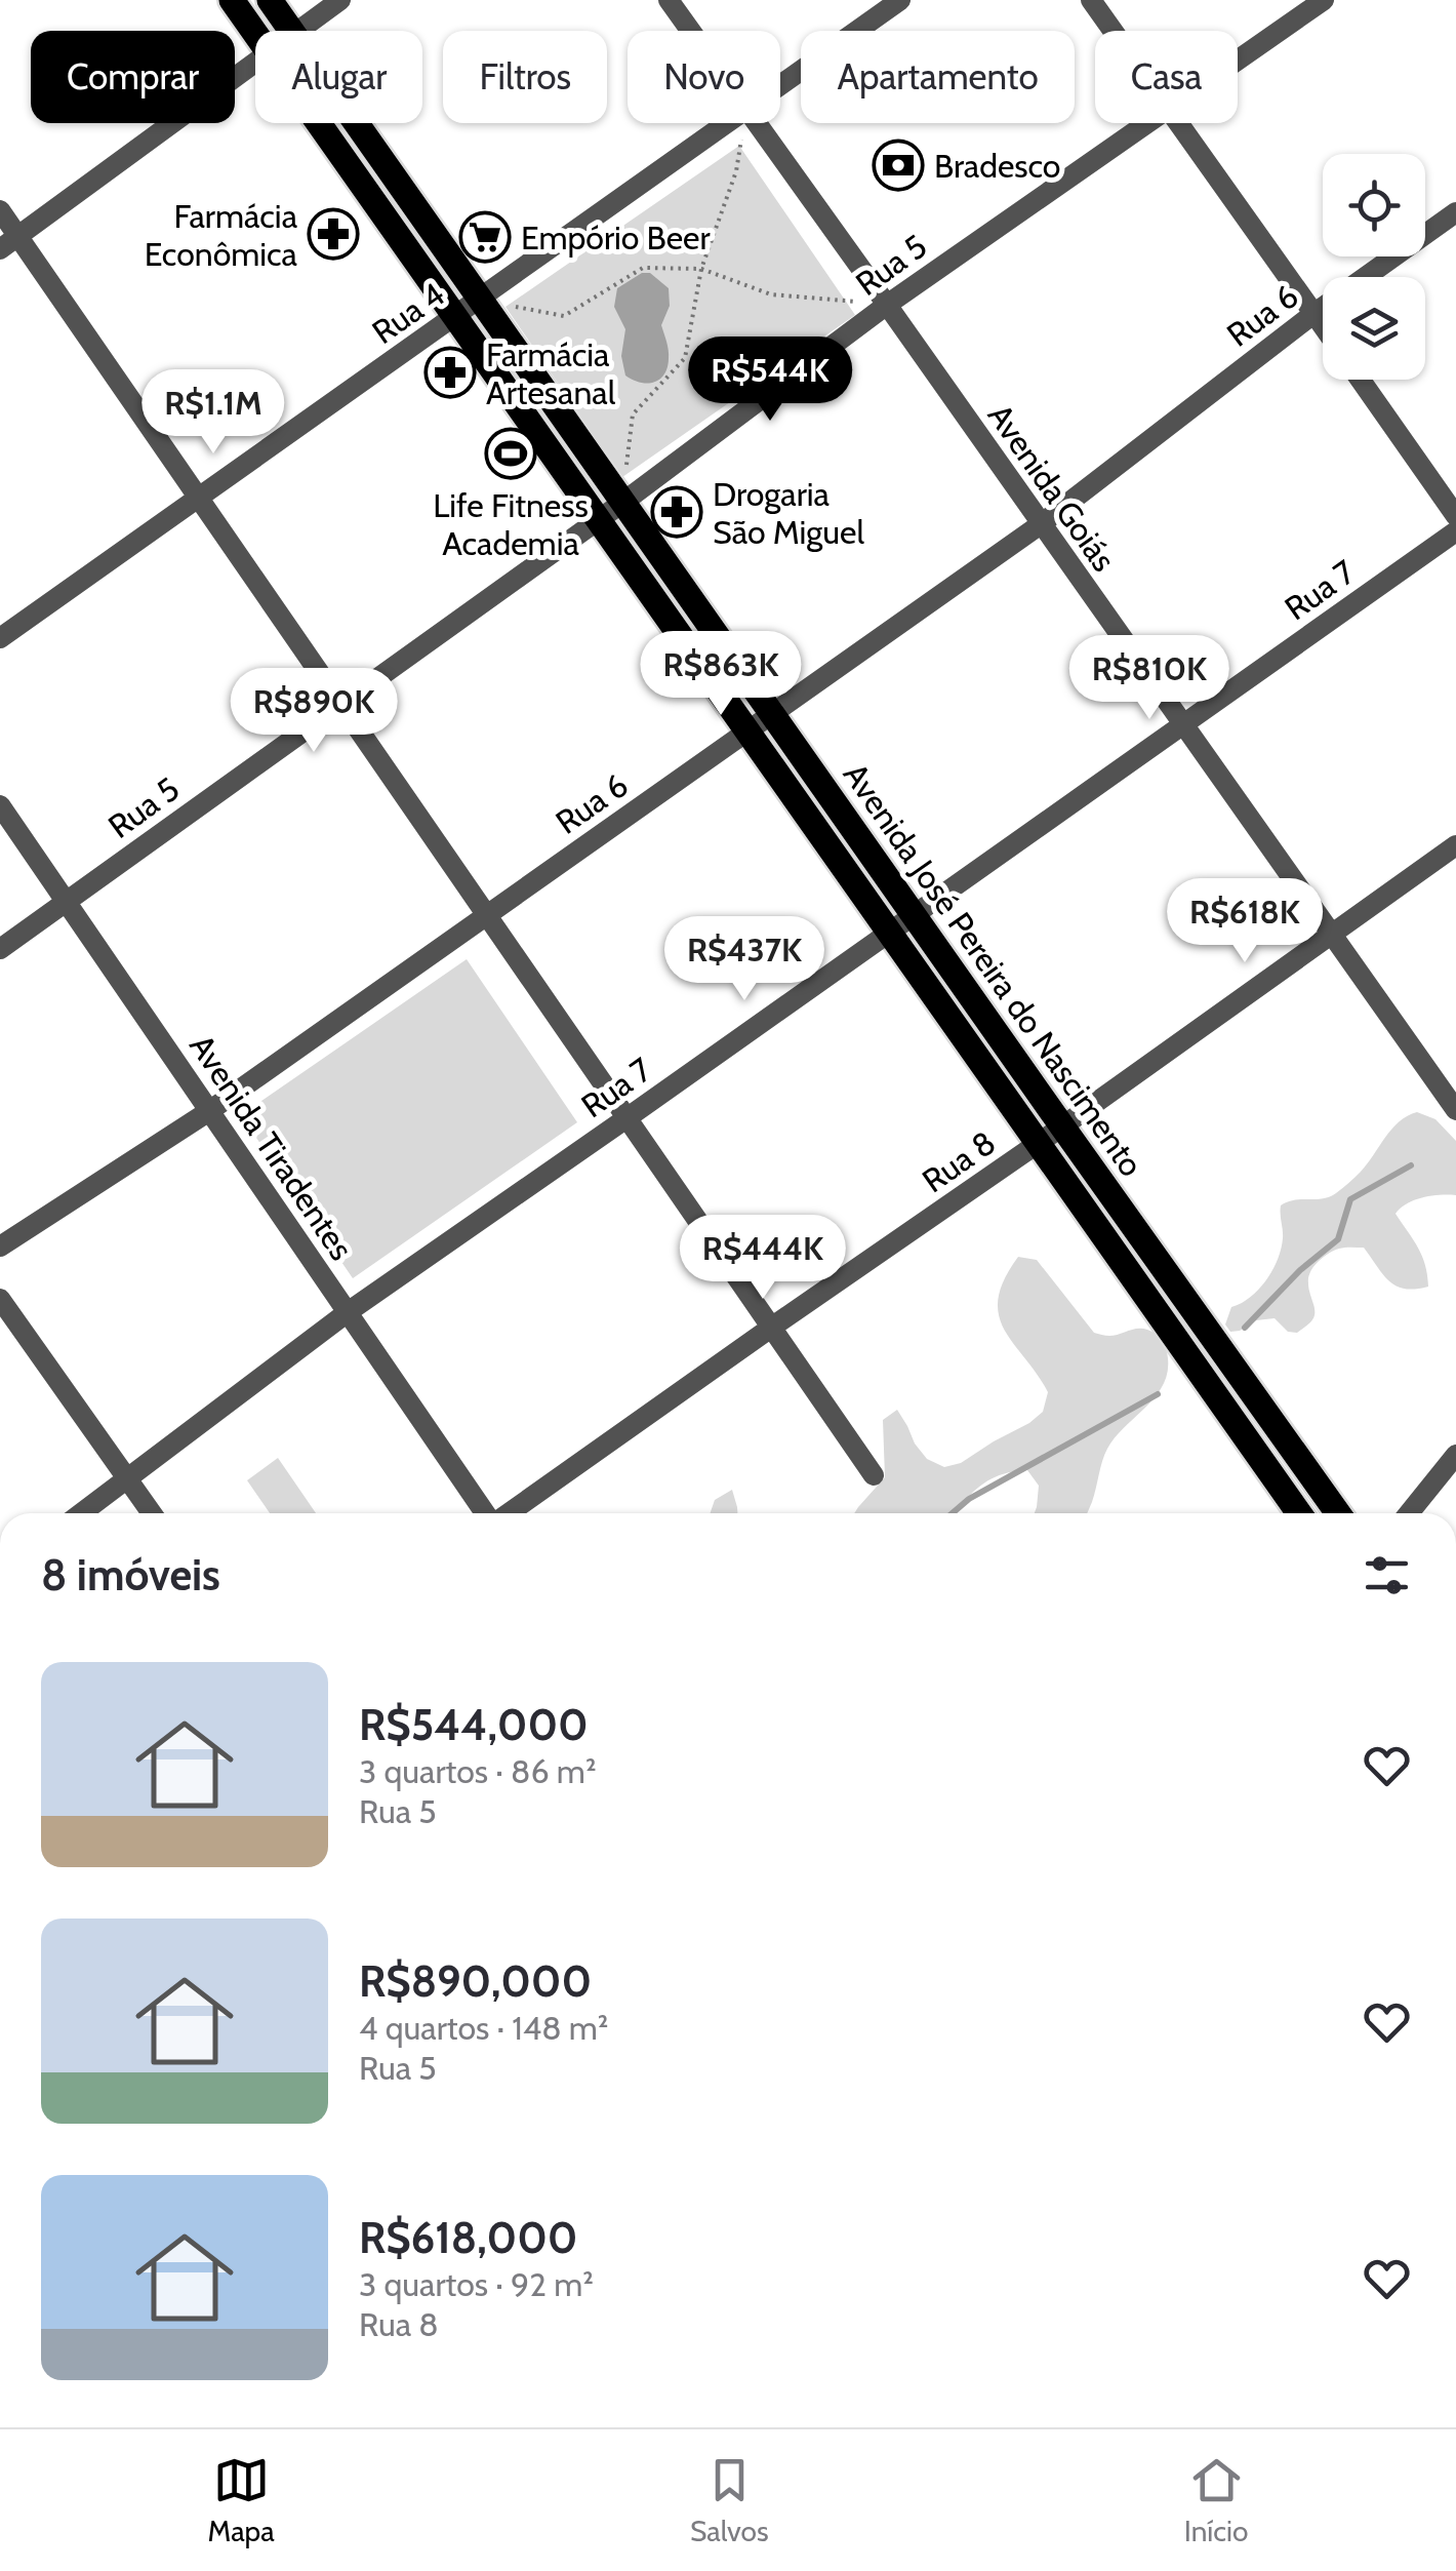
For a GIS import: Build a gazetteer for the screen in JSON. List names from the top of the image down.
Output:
{
  "streets": {
    "main road": ["Avenida José Pereira do Nascimento"],
    "street": [
      "Rua 5",
      "Rua 4",
      "Rua 6",
      "Avenida Goiás",
      "Rua 7",
      "Avenida Tiradentes",
      "Rua 8"
    ]
  },
  "crossings": [
    ["Rua 5", "Avenida Goiás"],
    ["Rua 5", "Avenida José Pereira do Nascimento"],
    ["Rua 5", "Avenida Tiradentes"],
    ["Rua 4", "Avenida José Pereira do Nascimento"],
    ["Rua 6", "Avenida Goiás"],
    ["Rua 6", "Avenida José Pereira do Nascimento"],
    ["Rua 6", "Avenida Tiradentes"],
    ["Avenida Goiás", "Rua 7"],
    ["Avenida Goiás", "Rua 8"],
    ["Rua 7", "Avenida José Pereira do Nascimento"],
    ["Rua 7", "Avenida Tiradentes"],
    ["Avenida José Pereira do Nascimento", "Rua 8"]
  ],
  "places": {
    "bank": ["Bradesco"],
    "pharmacy": ["Farmácia Econômica", "Farmácia Artesanal", "Drogaria São Miguel"],
    "supermarket": ["Empório Beer"],
    "sports": ["Life Fitness Academia"]
  },
  "page": {
    "chip": [
      "Comprar",
      "Alugar",
      "Filtros",
      "Novo",
      "Apartamento",
      "Casa"
    ],
    "price": [
      "R$544K",
      "R$1.1M",
      "R$863K",
      "R$810K",
      "R$890K",
      "R$618K",
      "R$437K",
      "R$444K"
    ],
    "heading": "8 imóveis",
    "list": [
      {
        "name": "R$544,000",
        "note": "3 quartos · 86 m² · Rua 5"
      },
      {
        "name": "R$890,000",
        "note": "4 quartos · 148 m² · Rua 5"
      },
      {
        "name": "R$618,000",
        "note": "3 quartos · 92 m² · Rua 8"
      }
    ],
    "tabs": ["Mapa", "Salvos", "Início"]
  }
}
